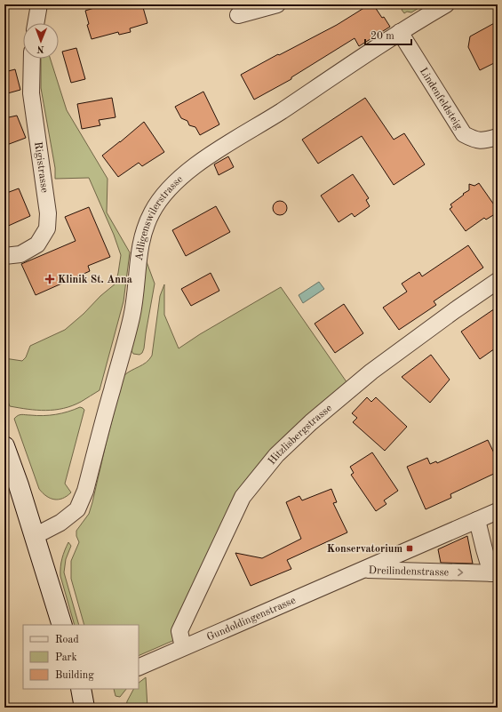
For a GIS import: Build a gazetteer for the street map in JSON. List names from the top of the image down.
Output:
{
  "streets": {
    "street": [
      "Lindenfeldsteig",
      "Rigistrasse",
      "Adligenswilerstrasse",
      "Hitzlisbergstrasse",
      "Dreilindenstrasse",
      "Gundoldingenstrasse"
    ]
  },
  "crossings": [
    ["Lindenfeldsteig", "Adligenswilerstrasse"],
    ["Hitzlisbergstrasse", "Gundoldingenstrasse"],
    ["Dreilindenstrasse", "Gundoldingenstrasse"]
  ],
  "places": {
    "health": ["Klinik St. Anna"],
    "transit": ["Konservatorium"]
  },
  "legend": ["Road", "Park", "Building"],
  "scale_bar": "20 m",
  "north": "bottom"
}
